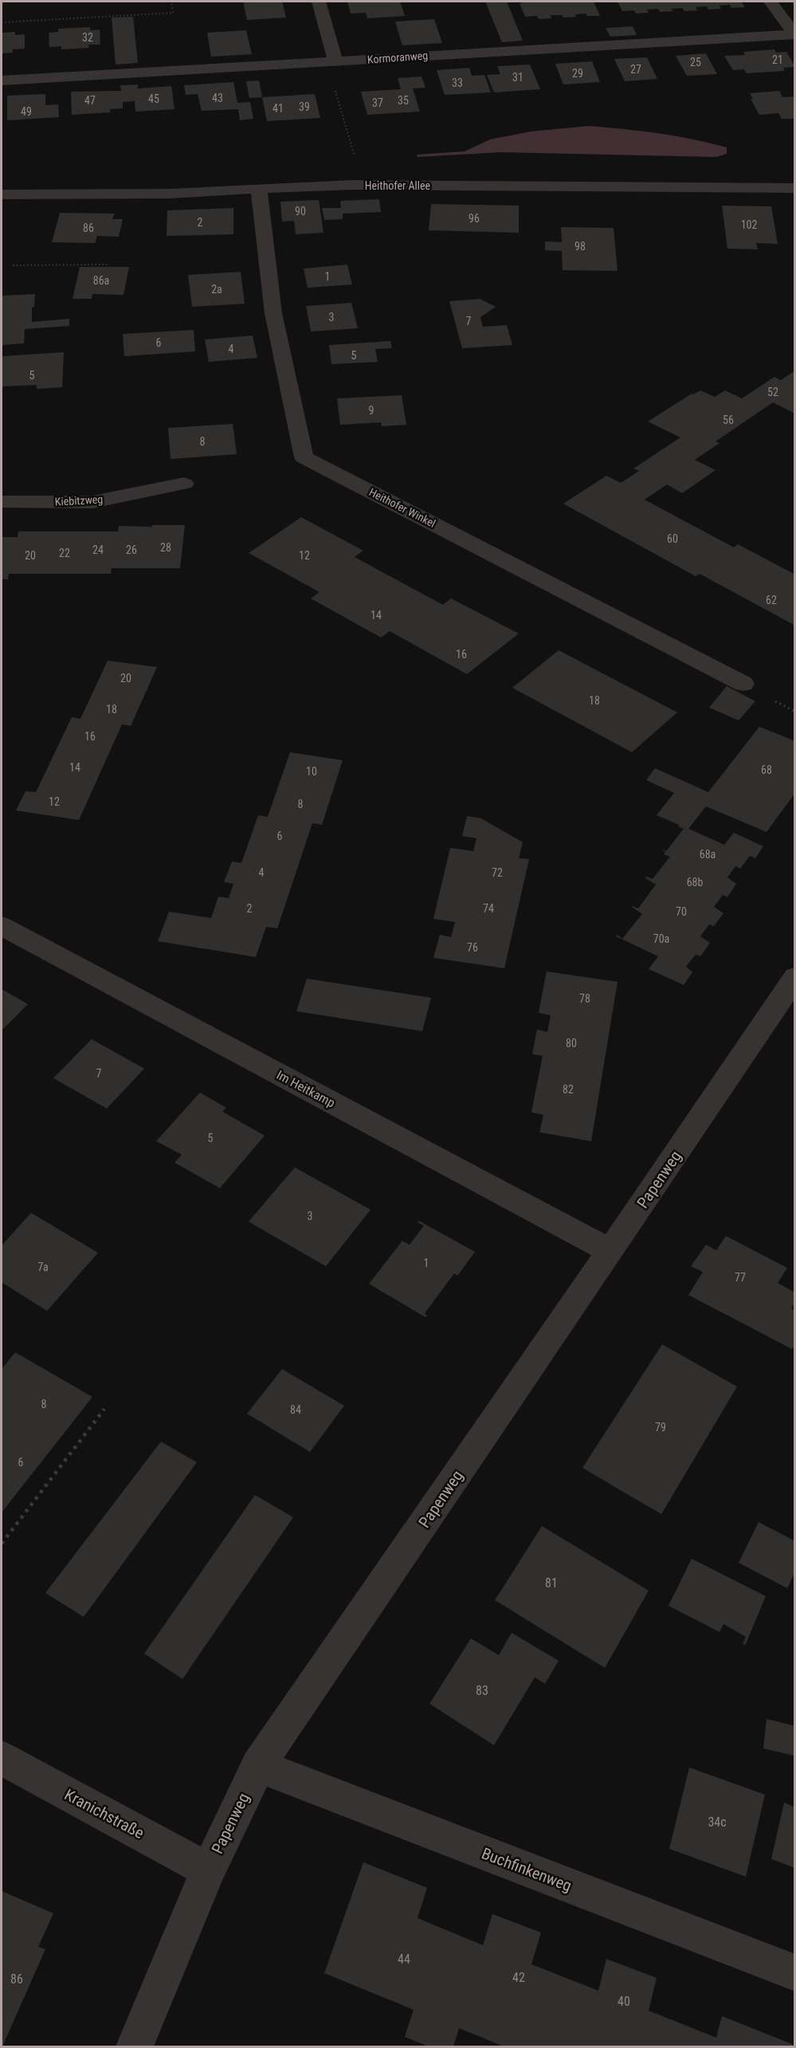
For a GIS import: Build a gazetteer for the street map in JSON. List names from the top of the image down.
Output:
{
  "streets": {
    "street": [
      "Kormoranweg",
      "Heithofer Allee",
      "Kiebitzweg",
      "Heithofer Winkel",
      "Im Heitkamp",
      "Papenweg",
      "Kranichstraße",
      "Buchfinkenweg"
    ]
  },
  "crossings": [
    ["Heithofer Allee", "Heithofer Winkel"],
    ["Im Heitkamp", "Papenweg"],
    ["Papenweg", "Kranichstraße"],
    ["Papenweg", "Buchfinkenweg"]
  ],
  "house_numbers": [
    "32",
    "21",
    "25",
    "27",
    "29",
    "31",
    "33",
    "43",
    "45",
    "47",
    "35",
    "37",
    "39",
    "41",
    "49",
    "90",
    "96",
    "2",
    "102",
    "86",
    "98",
    "1",
    "86a",
    "2a",
    "3",
    "7",
    "6",
    "4",
    "5",
    "5",
    "52",
    "9",
    "56",
    "8",
    "60",
    "28",
    "24",
    "26",
    "22",
    "20",
    "12",
    "62",
    "14",
    "16",
    "20",
    "18",
    "18",
    "16",
    "14",
    "68",
    "10",
    "12",
    "8",
    "6",
    "68a",
    "4",
    "72",
    "68b",
    "2",
    "74",
    "70",
    "70a",
    "76",
    "78",
    "80",
    "7",
    "82",
    "5",
    "3",
    "1",
    "7a",
    "77",
    "8",
    "84",
    "79",
    "6",
    "81",
    "83",
    "34c",
    "44",
    "42",
    "86",
    "40"
  ]
}
